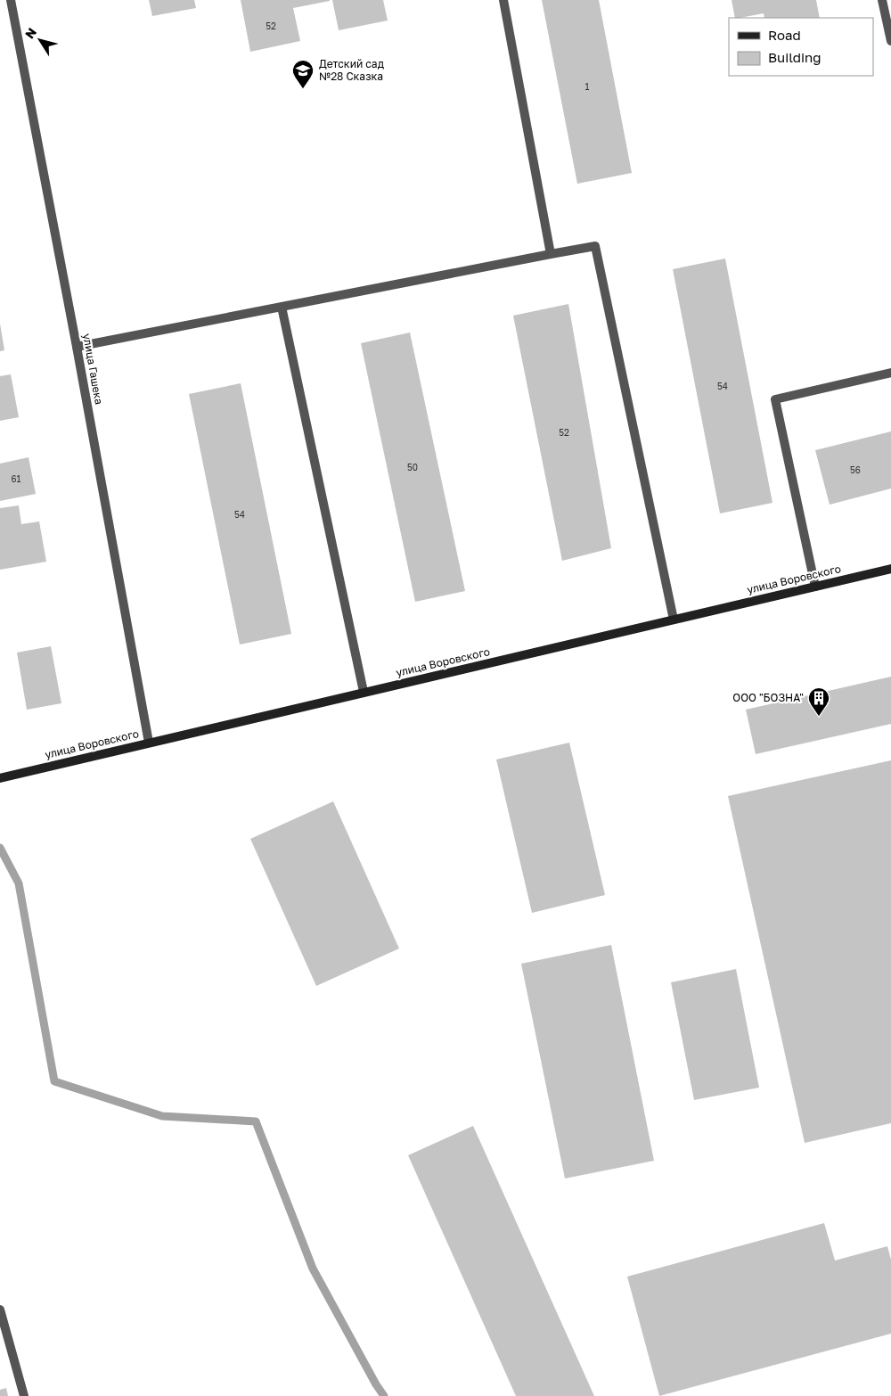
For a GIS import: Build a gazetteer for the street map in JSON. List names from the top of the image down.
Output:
{
  "streets": {
    "street": ["улица Гашека", "улица Воровского"]
  },
  "crossings": [
    ["улица Гашека", "улица Воровского"]
  ],
  "places": {
    "school or university": ["Детский сад №28 Сказка"],
    "building": ["ООО \"БОЗНА\""]
  },
  "house_numbers": [
    "52",
    "1",
    "54",
    "52",
    "50",
    "56",
    "61",
    "54"
  ],
  "legend": ["Road", "Building"],
  "north": "top left"
}
